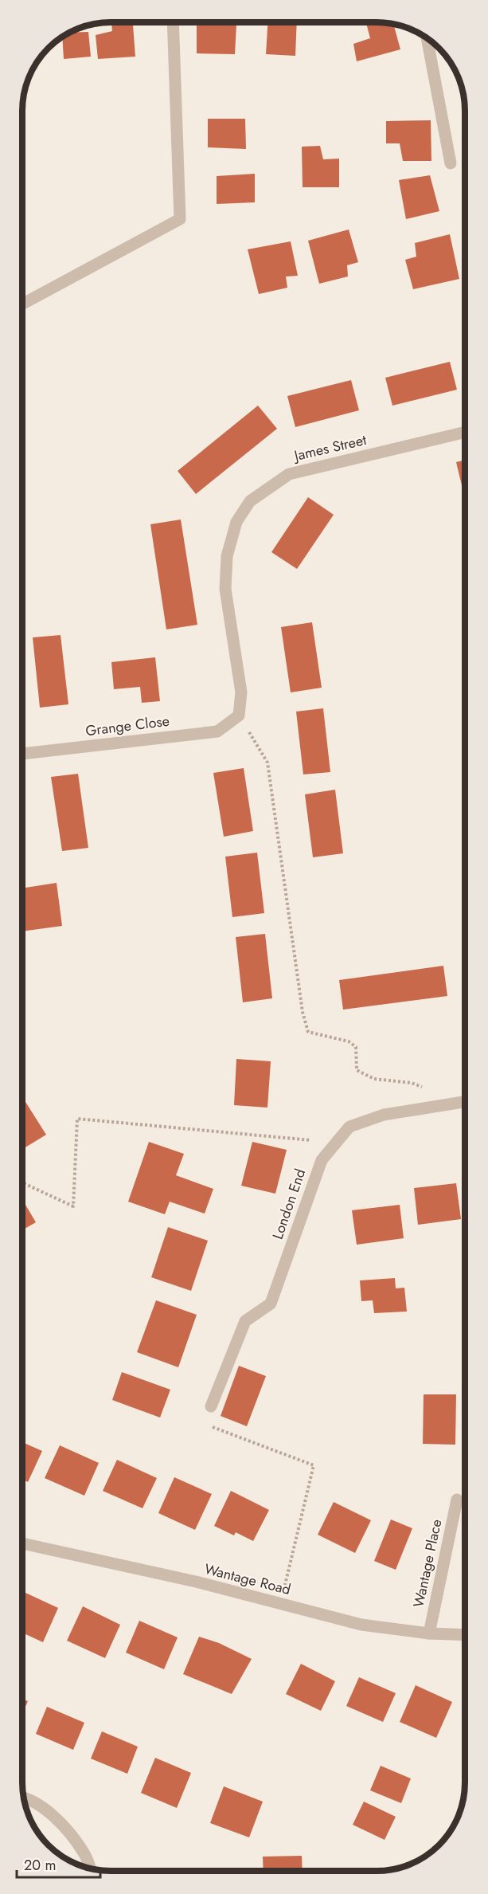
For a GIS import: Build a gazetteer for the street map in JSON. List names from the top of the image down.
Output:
{
  "streets": {
    "street": [
      "James Street",
      "Grange Close",
      "London End",
      "Wantage Place",
      "Wantage Road"
    ]
  },
  "crossings": [
    ["James Street", "Grange Close"],
    ["Wantage Place", "Wantage Road"]
  ],
  "scale_bar": "20 m"
}
